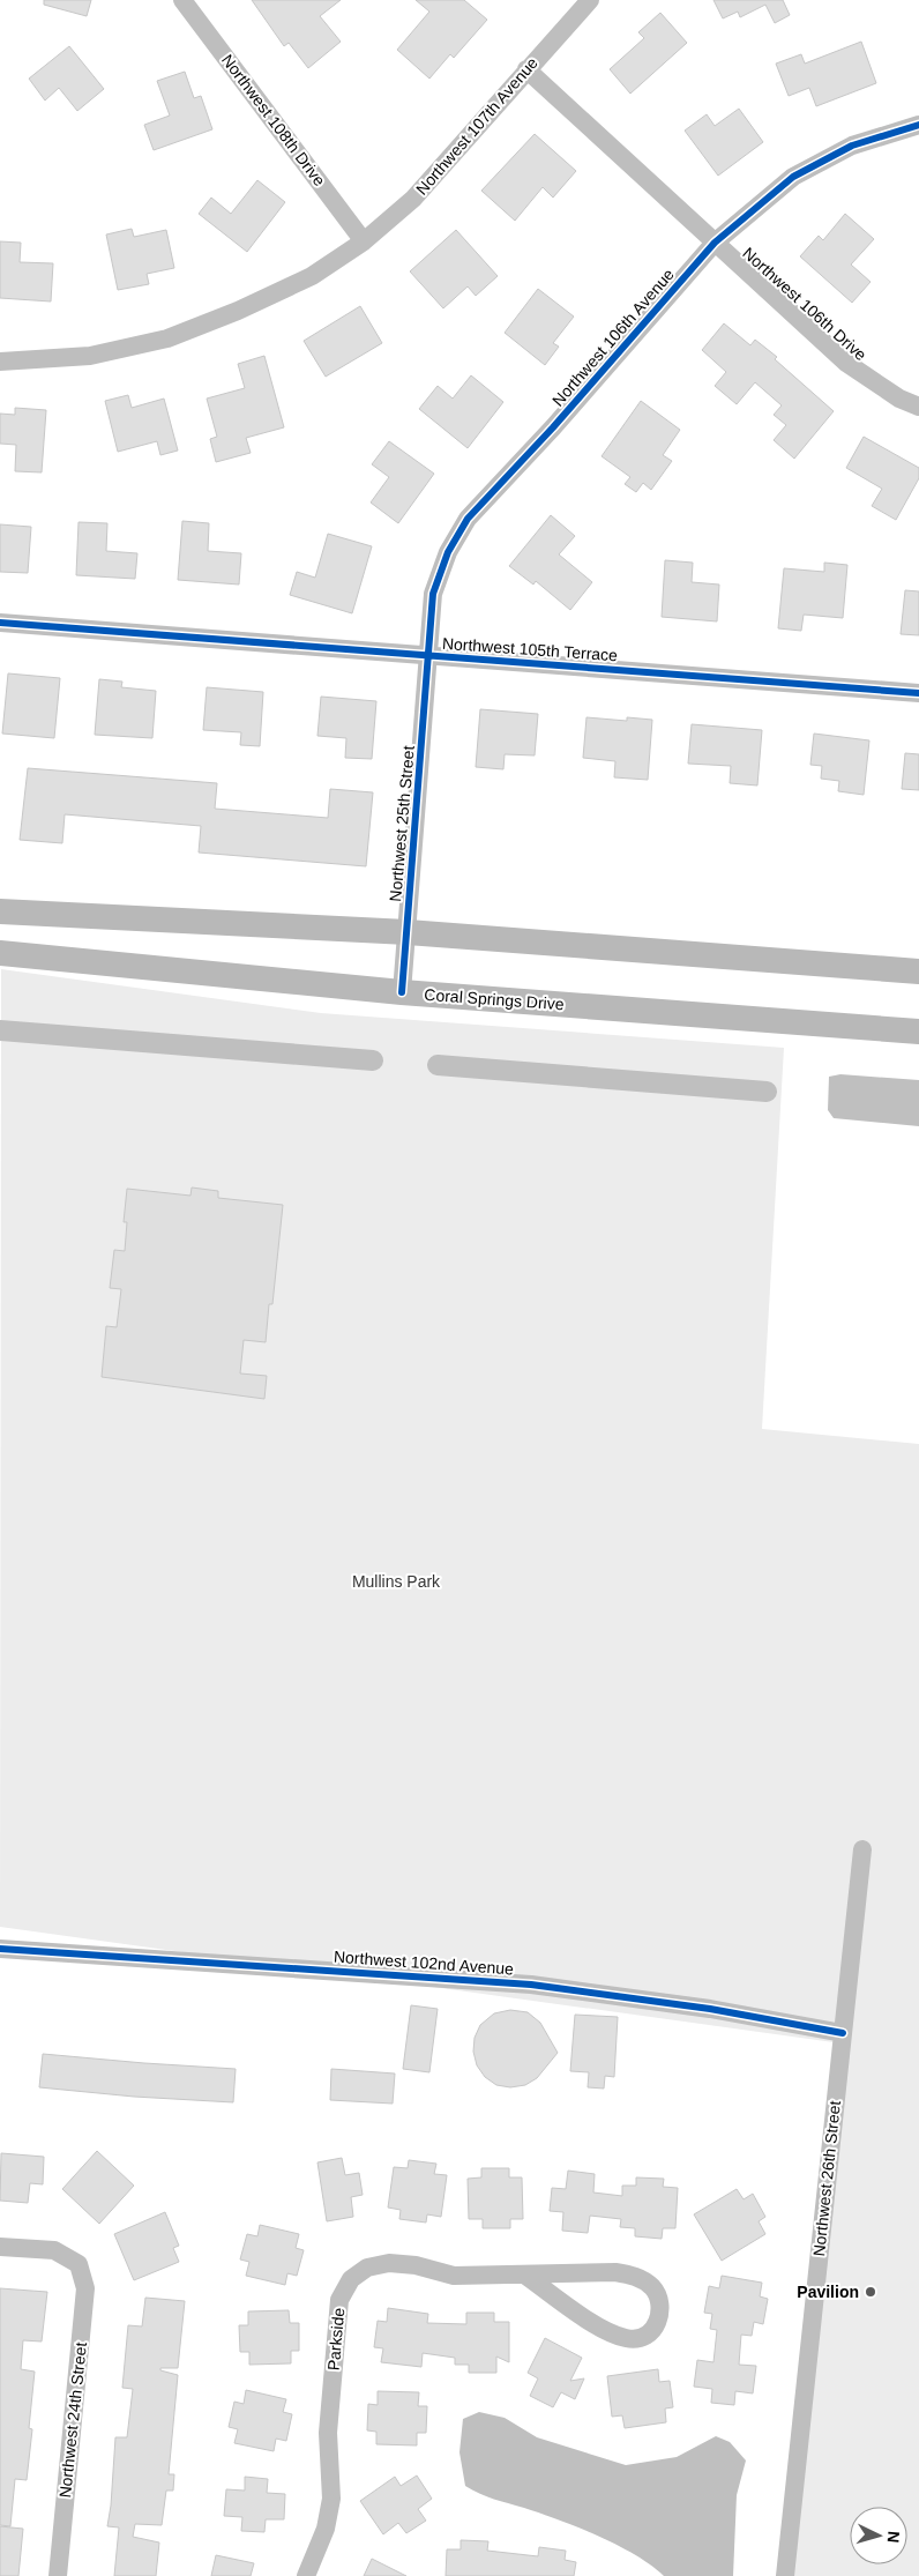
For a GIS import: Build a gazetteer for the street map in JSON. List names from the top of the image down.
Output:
{
  "streets": {
    "main road": ["Coral Springs Drive"],
    "street": [
      "Northwest 108th Drive",
      "Northwest 107th Avenue",
      "Northwest 106th Drive",
      "Northwest 106th Avenue",
      "Northwest 105th Terrace",
      "Northwest 25th Street",
      "Northwest 102nd Avenue",
      "Northwest 26th Street",
      "Parkside",
      "Northwest 24th Street"
    ]
  },
  "crossings": [
    ["Northwest 108th Drive", "Northwest 107th Avenue"],
    ["Northwest 107th Avenue", "Northwest 106th Drive"],
    ["Northwest 106th Drive", "Northwest 106th Avenue"],
    ["Northwest 106th Avenue", "Northwest 105th Terrace"],
    ["Northwest 106th Avenue", "Northwest 25th Street"],
    ["Northwest 105th Terrace", "Northwest 25th Street"],
    ["Northwest 25th Street", "Coral Springs Drive"],
    ["Northwest 102nd Avenue", "Northwest 26th Street"]
  ],
  "parks": ["Mullins Park"],
  "places": ["Pavilion"],
  "north": "right"
}
